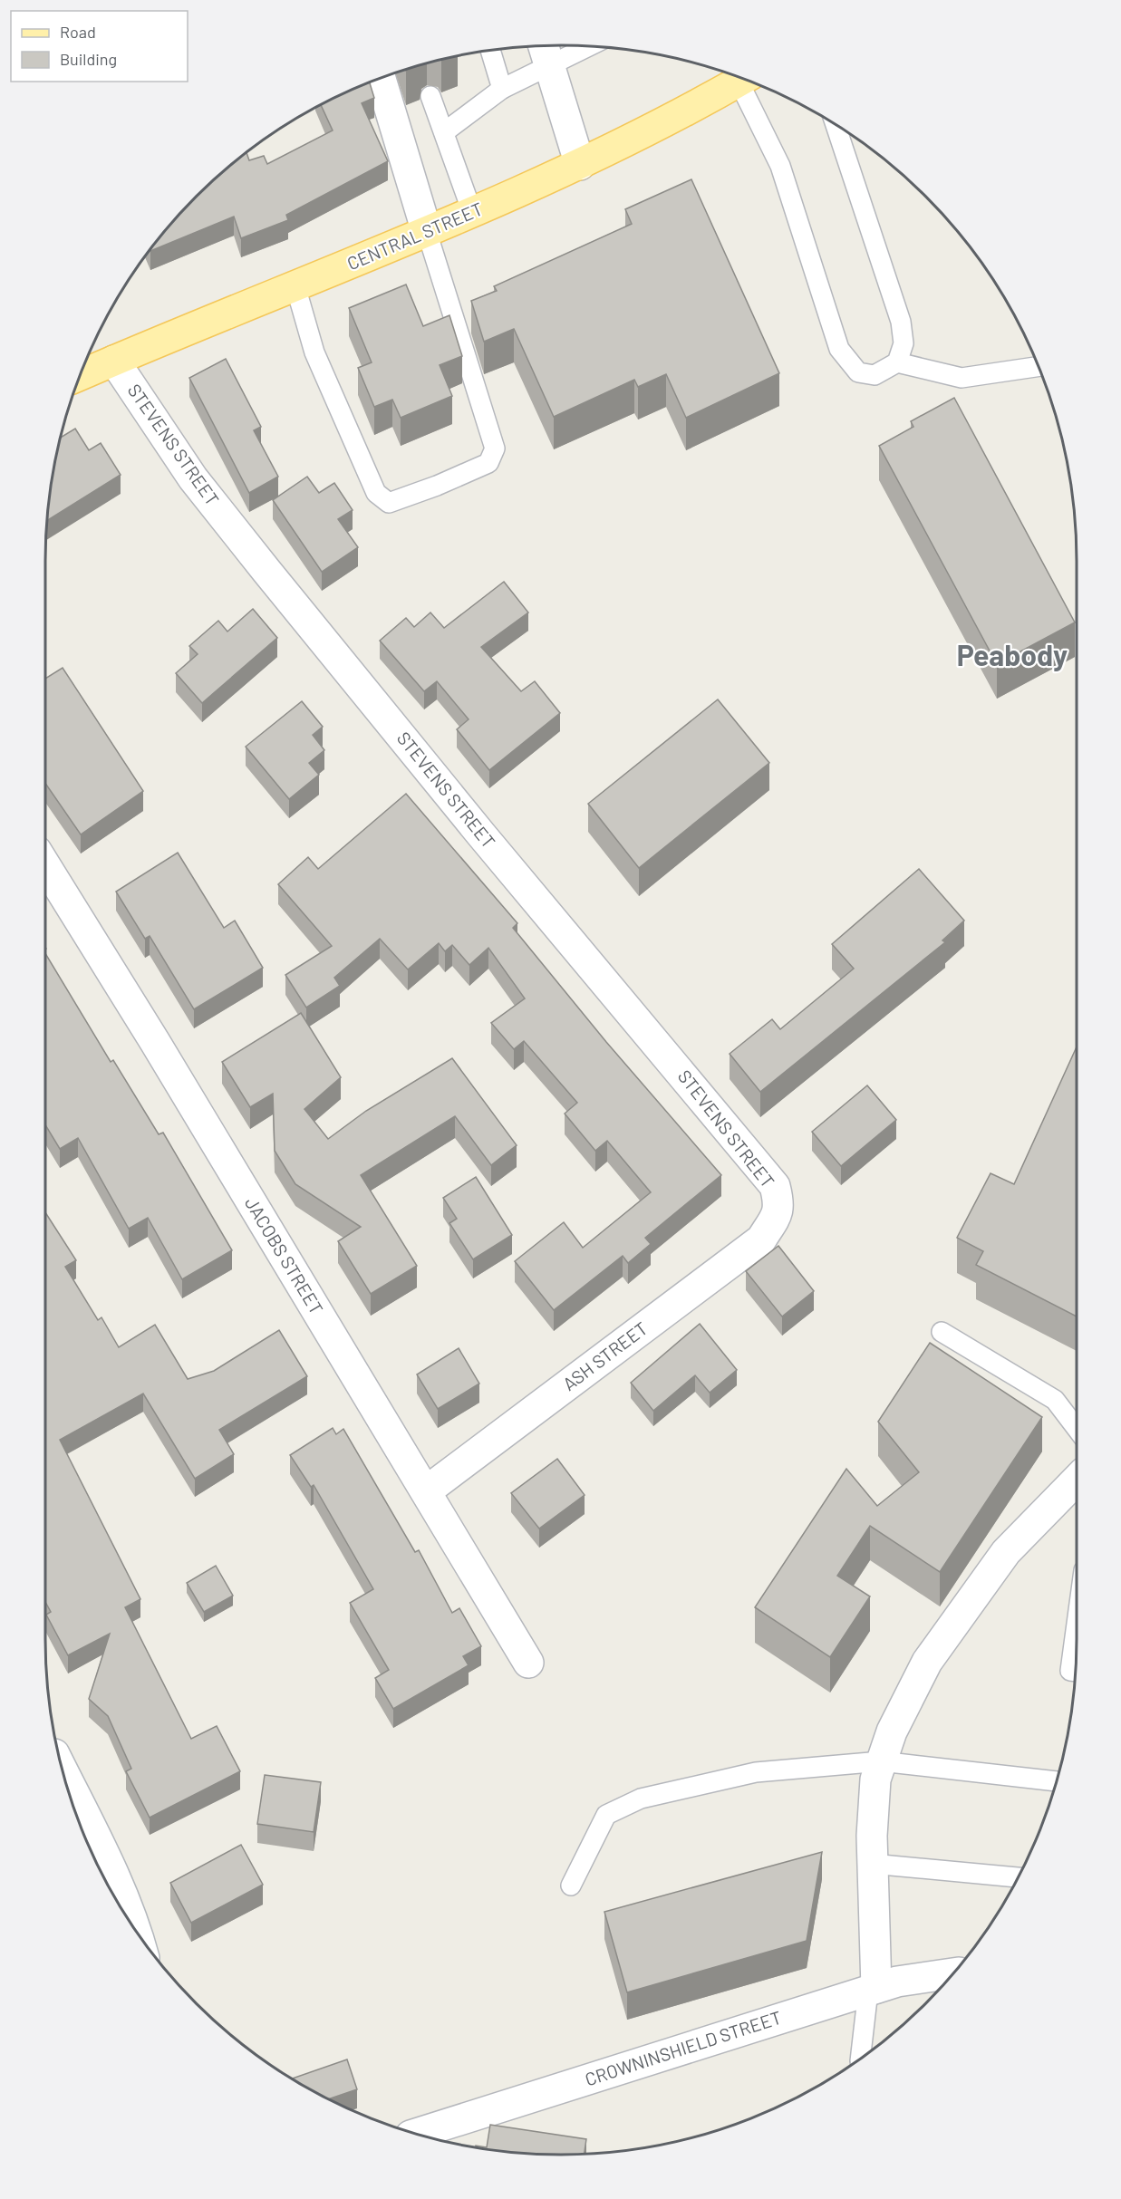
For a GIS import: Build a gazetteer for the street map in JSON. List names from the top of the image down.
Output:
{
  "streets": {
    "main road": ["CENTRAL STREET"],
    "street": [
      "STEVENS STREET",
      "JACOBS STREET",
      "ASH STREET",
      "CROWNINSHIELD STREET"
    ]
  },
  "crossings": [
    ["CENTRAL STREET", "STEVENS STREET"],
    ["STEVENS STREET", "ASH STREET"],
    ["JACOBS STREET", "ASH STREET"]
  ],
  "districts": ["Peabody"],
  "legend": ["Road", "Building"]
}
